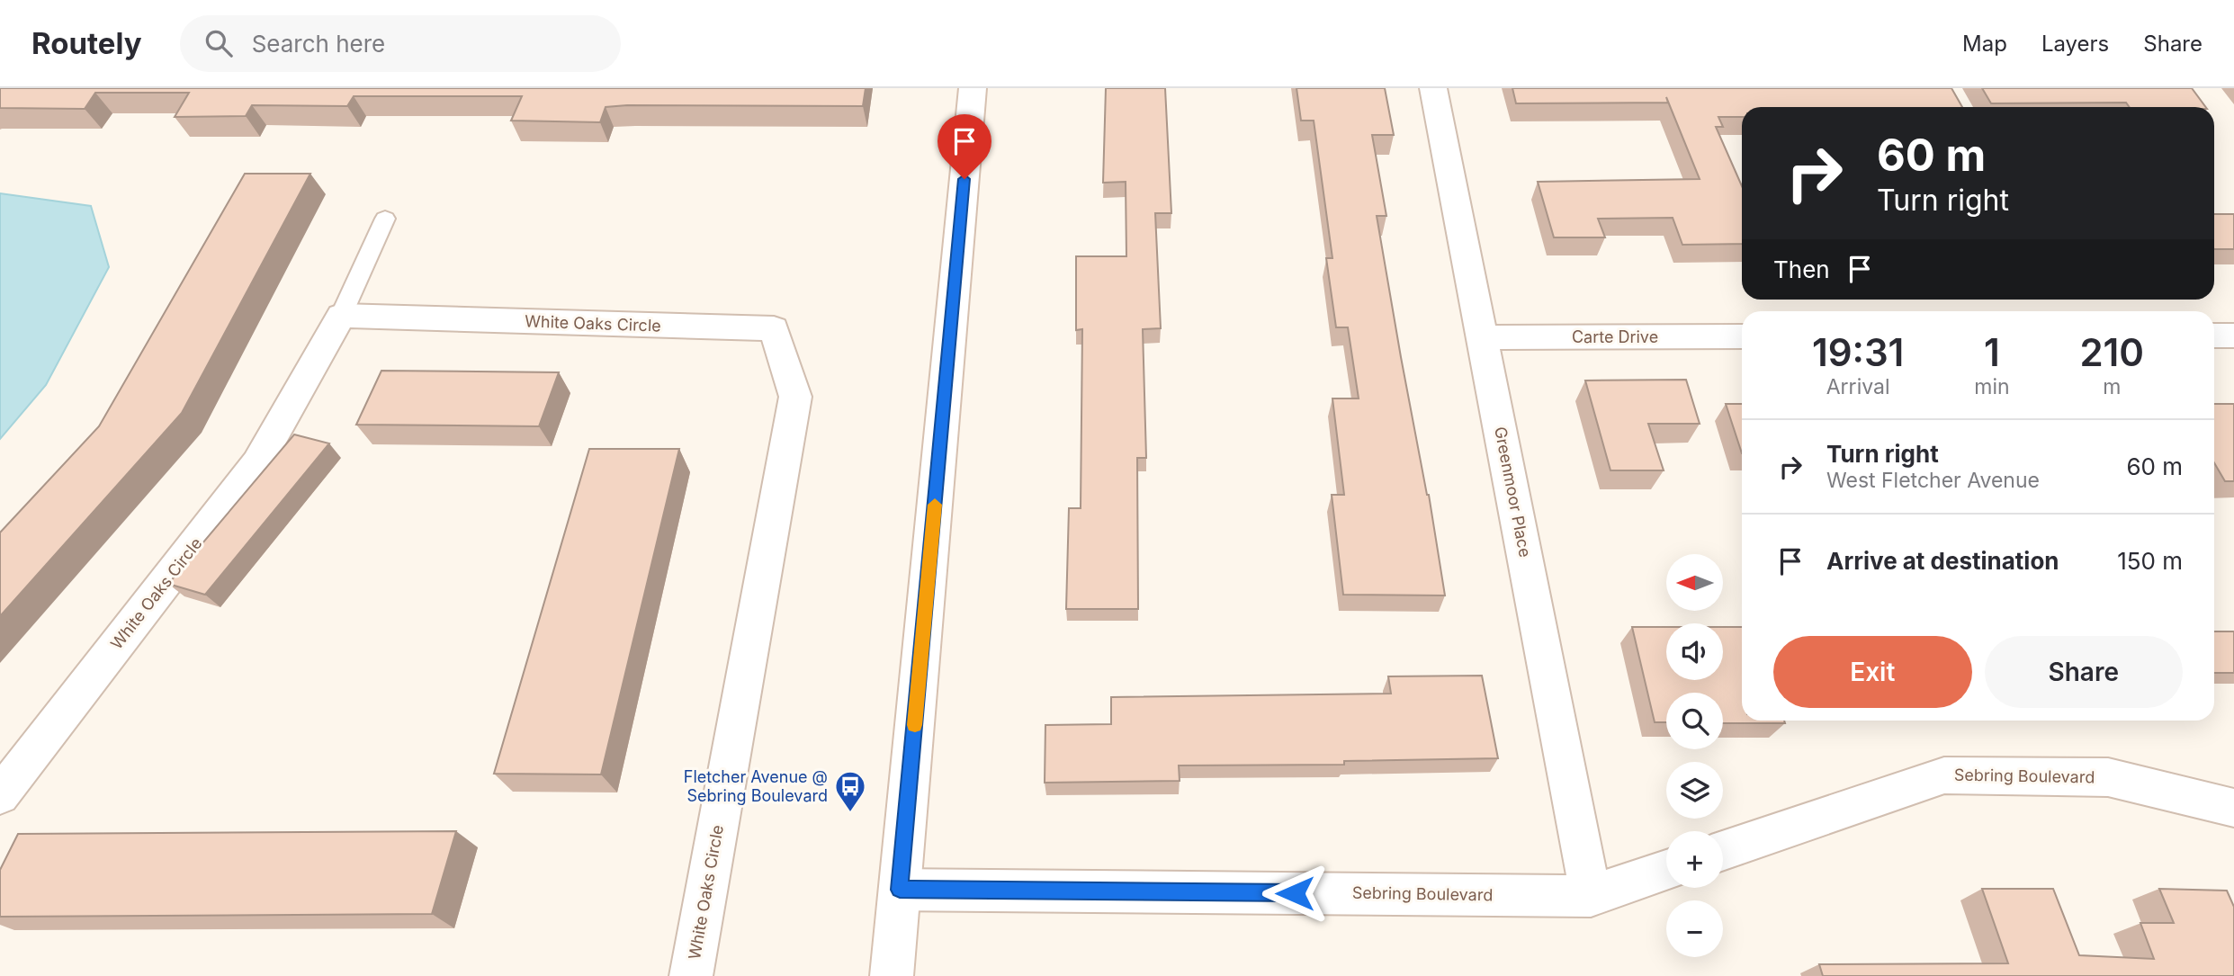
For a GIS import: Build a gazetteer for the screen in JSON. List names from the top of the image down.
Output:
{
  "streets": {
    "street": [
      "White Oaks Circle",
      "Carte Drive",
      "Greenmoor Place",
      "Sebring Boulevard"
    ]
  },
  "crossings": [
    ["Carte Drive", "Greenmoor Place"],
    ["Greenmoor Place", "Sebring Boulevard"]
  ],
  "places": {
    "bus stop": ["Fletcher Avenue @ Sebring Boulevard"]
  },
  "north": "left",
  "page": {
    "header": "Routely",
    "search": "Search here",
    "nav": ["Map", "Layers", "Share"],
    "turn": ["60 m", "Turn right"],
    "then": "Then",
    "eta": [
      "19:31",
      "Arrival",
      "1",
      "min",
      "210",
      "m"
    ],
    "list": [
      {
        "name": "Turn right",
        "note": "West Fletcher Avenue",
        "value": "60 m"
      },
      {
        "name": "Arrive at destination",
        "value": "150 m"
      }
    ],
    "map_buttons": ["+", "−"],
    "buttons": ["Exit", "Share"]
  }
}
